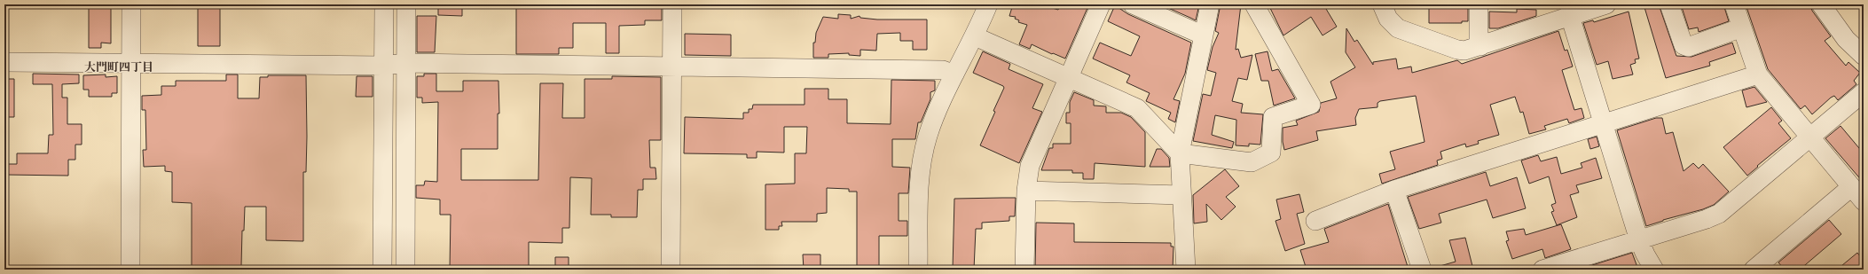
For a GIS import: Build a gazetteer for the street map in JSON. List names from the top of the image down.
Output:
{
  "districts": ["大門町四丁目"]
}
